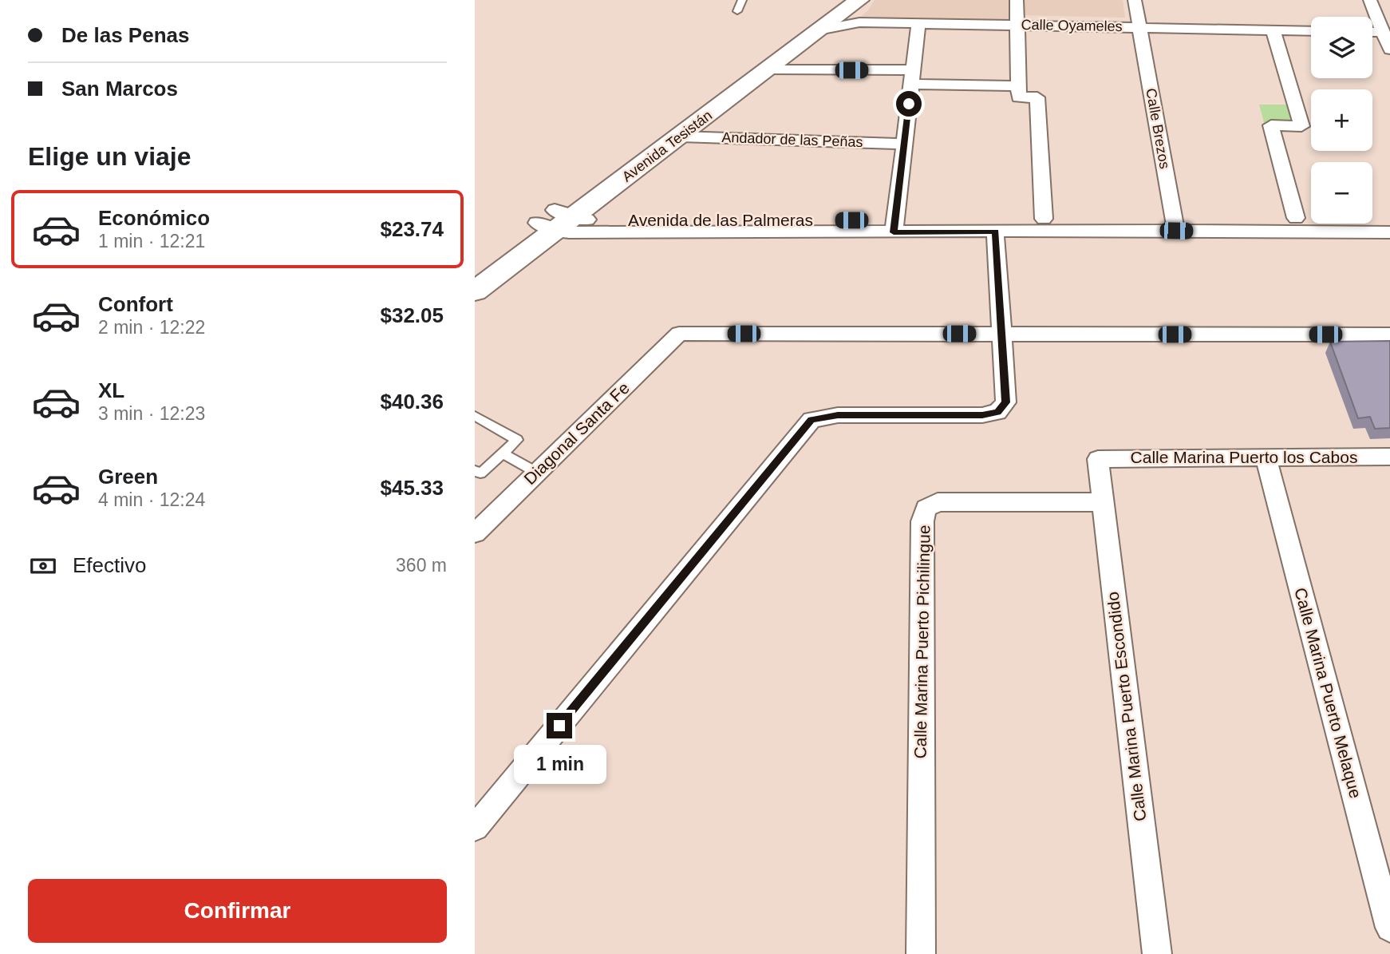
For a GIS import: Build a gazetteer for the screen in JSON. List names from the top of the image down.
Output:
{
  "streets": {
    "street": [
      "Calle Oyameles",
      "Calle Brezos",
      "Andador de las Peñas",
      "Avenida Tesistán",
      "Avenida de las Palmeras",
      "Diagonal Santa Fe",
      "Calle Marina Puerto los Cabos",
      "Calle Marina Puerto Pichilingue",
      "Calle Marina Puerto Melaque",
      "Calle Marina Puerto Escondido"
    ]
  },
  "crossings": [
    ["Calle Oyameles", "Calle Brezos"],
    ["Calle Oyameles", "Avenida Tesistán"],
    ["Calle Brezos", "Avenida de las Palmeras"],
    ["Andador de las Peñas", "Avenida Tesistán"],
    ["Avenida Tesistán", "Avenida de las Palmeras"],
    ["Calle Marina Puerto los Cabos", "Calle Marina Puerto Melaque"],
    ["Calle Marina Puerto los Cabos", "Calle Marina Puerto Escondido"],
    ["Calle Marina Puerto Pichilingue", "Calle Marina Puerto Escondido"]
  ],
  "page": {
    "banner": ["De las Penas", "San Marcos"],
    "map_buttons": ["+", "−"],
    "heading": "Elige un viaje",
    "list": [
      {
        "name": "Económico",
        "note": "1 min · 12:21",
        "value": "$23.74"
      },
      {
        "name": "Confort",
        "note": "2 min · 12:22",
        "value": "$32.05"
      },
      {
        "name": "XL",
        "note": "3 min · 12:23",
        "value": "$40.36"
      },
      {
        "name": "Green",
        "note": "4 min · 12:24",
        "value": "$45.33"
      }
    ],
    "pay": ["Efectivo", "360 m"],
    "bubble": "1 min",
    "buttons": "Confirmar"
  }
}
